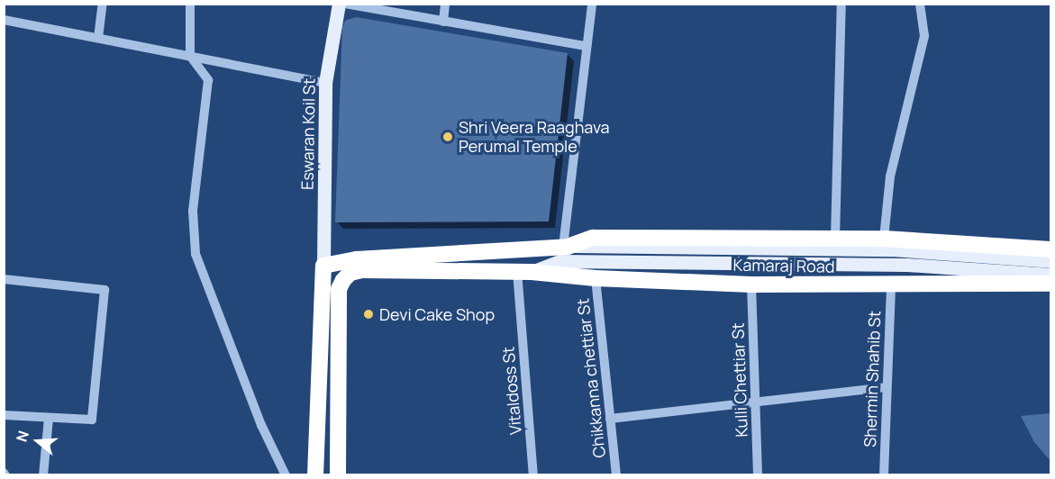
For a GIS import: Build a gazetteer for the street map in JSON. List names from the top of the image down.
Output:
{
  "streets": {
    "highway": ["Kamaraj Road"],
    "main road": ["Eswaran Koil St"],
    "street": [
      "Chikkanna chettiar St",
      "Shermin Shahib St",
      "Kulli Chettiar St",
      "Vitaldoss St"
    ]
  },
  "crossings": [
    ["Kamaraj Road", "Chikkanna chettiar St"],
    ["Kamaraj Road", "Shermin Shahib St"],
    ["Kamaraj Road", "Kulli Chettiar St"],
    ["Kamaraj Road", "Vitaldoss St"]
  ],
  "places": ["Shri Veera Raaghava Perumal Temple", "Devi Cake Shop"],
  "north": "left"
}
